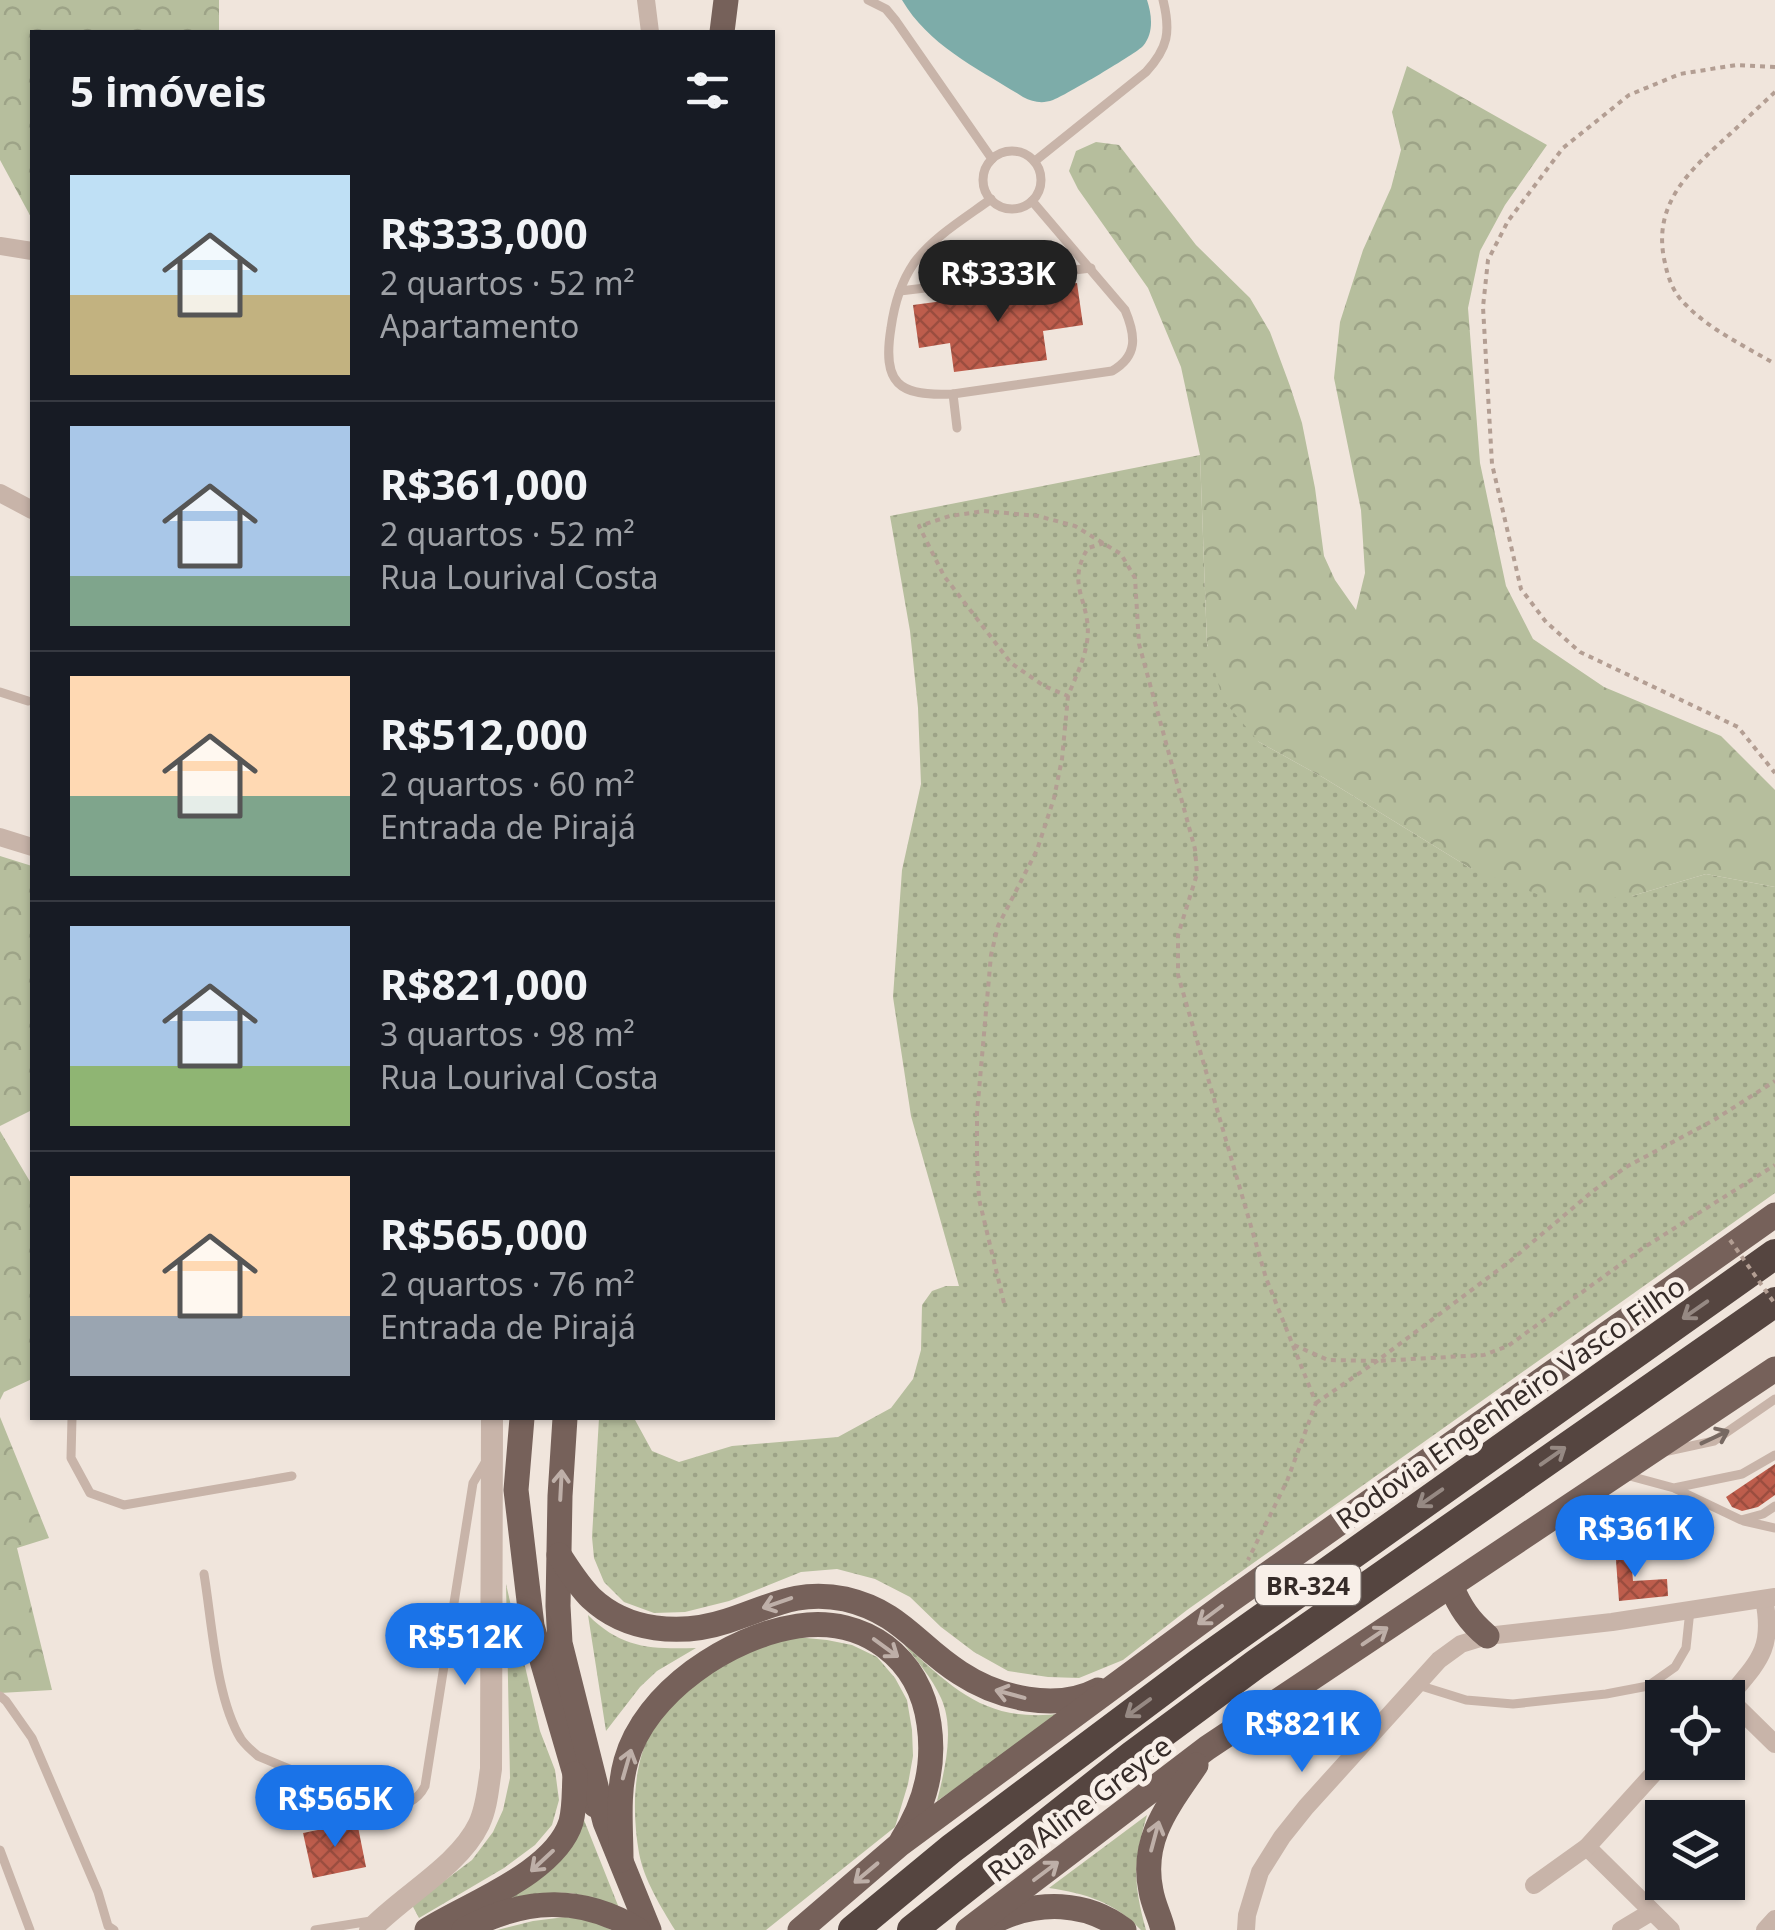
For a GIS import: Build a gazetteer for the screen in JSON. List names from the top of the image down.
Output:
{
  "streets": {
    "highway": ["Rodovia Engenheiro Vasco Filho", "BR-324"],
    "main road": ["Rua Aline Greyce"]
  },
  "page": {
    "heading": "5 imóveis",
    "list": [
      {
        "name": "R$333,000",
        "note": "2 quartos · 52 m² · Apartamento"
      },
      {
        "name": "R$361,000",
        "note": "2 quartos · 52 m² · Rua Lourival Costa"
      },
      {
        "name": "R$512,000",
        "note": "2 quartos · 60 m² · Entrada de Pirajá"
      },
      {
        "name": "R$821,000",
        "note": "3 quartos · 98 m² · Rua Lourival Costa"
      },
      {
        "name": "R$565,000",
        "note": "2 quartos · 76 m² · Entrada de Pirajá"
      }
    ],
    "price": [
      "R$333K",
      "R$361K",
      "R$512K",
      "R$821K",
      "R$565K"
    ]
  }
}
